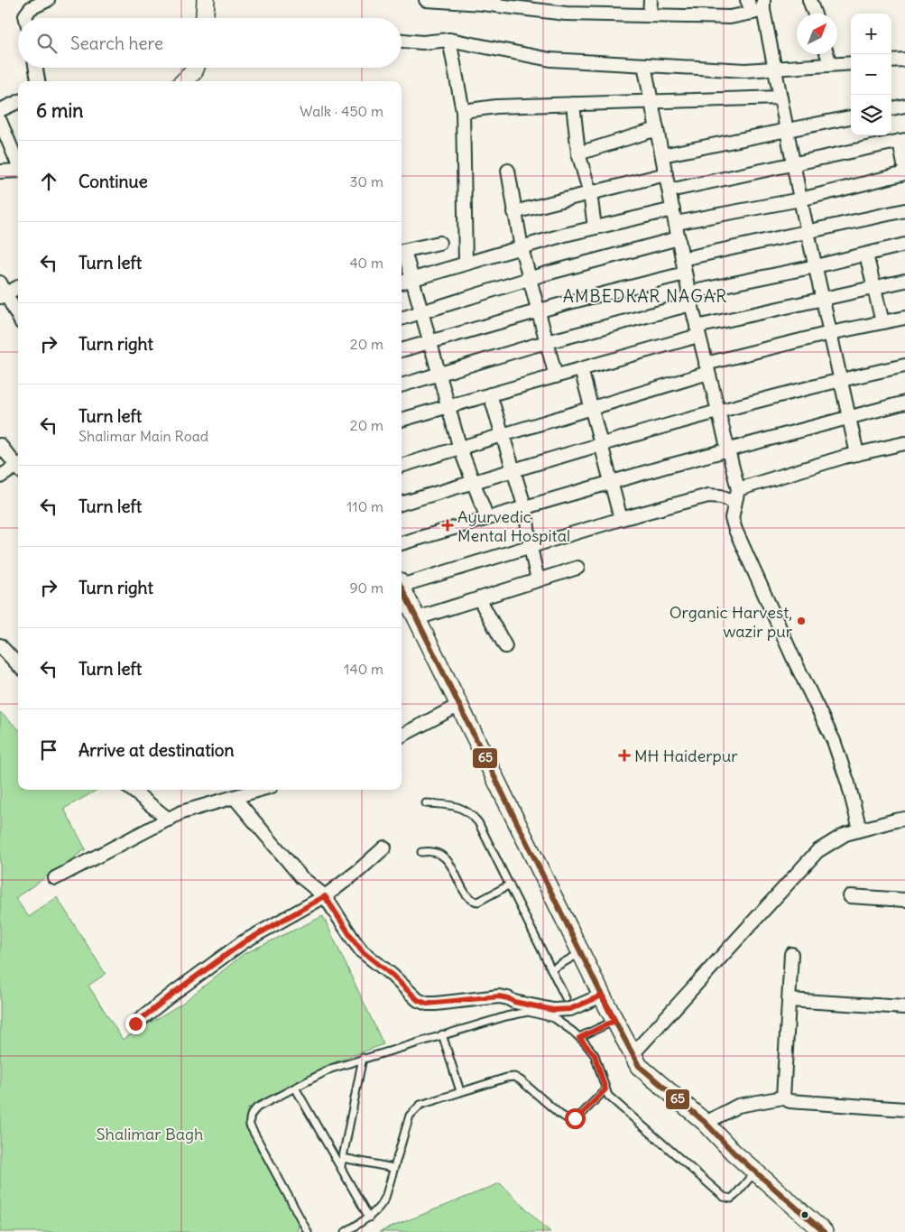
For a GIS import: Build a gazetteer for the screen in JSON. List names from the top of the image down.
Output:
{
  "districts": ["AMBEDKAR NAGAR"],
  "parks": ["Shalimar Bagh"],
  "places": {
    "health": ["Ayurvedic Mental Hospital", "MH Haiderpur"],
    "other": ["Organic Harvest, wazir pur"]
  },
  "lines": ["transit line 65"],
  "north": "top right",
  "page": {
    "map_buttons": ["+", "−"],
    "search": "Search here",
    "heading": ["6 min", "Walk · 450 m"],
    "list": [
      ["Continue", "30 m"],
      ["Turn left", "40 m"],
      ["Turn right", "20 m"],
      ["Turn left", "Shalimar Main Road", "20 m"],
      ["Turn left", "110 m"],
      ["Turn right", "90 m"],
      ["Turn left", "140 m"],
      "Arrive at destination"
    ]
  }
}
